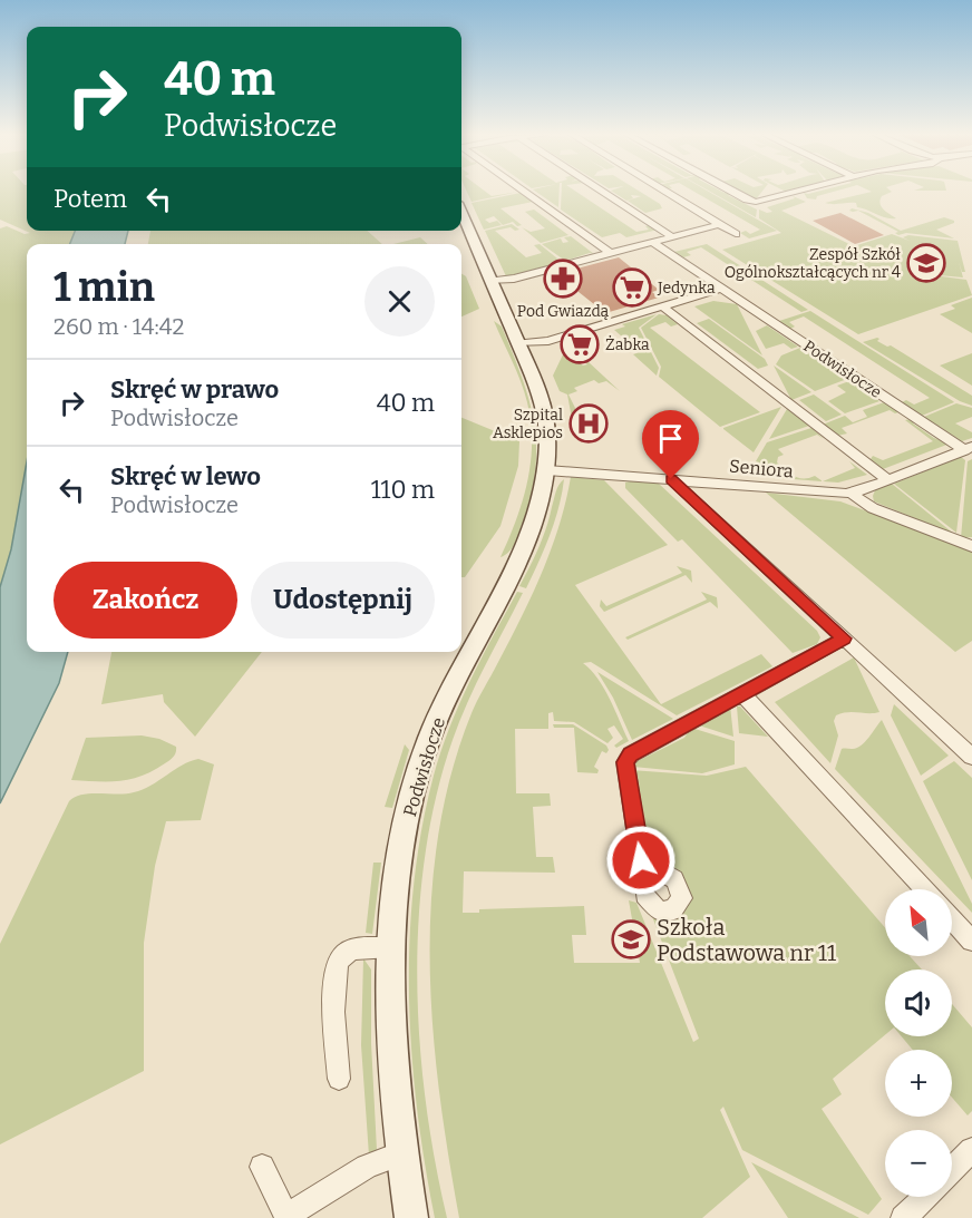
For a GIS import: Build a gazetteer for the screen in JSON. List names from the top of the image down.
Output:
{
  "streets": {
    "street": ["Podwisłocze", "Seniora"]
  },
  "crossings": [
    ["Podwisłocze", "Seniora"]
  ],
  "places": {
    "school or university": ["Zespół Szkół Ogólnokształcących nr 4", "Szkoła Podstawowa nr 11"],
    "pharmacy": ["Pod Gwiazdą"],
    "supermarket": ["Jedynka", "Żabka"],
    "hospital": ["Szpital Asklepios"]
  },
  "north": "top left",
  "page": {
    "turn": ["40 m", "Podwisłocze"],
    "then": "Potem",
    "heading": ["1 min", "260 m · 14:42"],
    "list": [
      {
        "name": "Skręć w prawo",
        "note": "Podwisłocze",
        "value": "40 m"
      },
      {
        "name": "Skręć w lewo",
        "note": "Podwisłocze",
        "value": "110 m"
      }
    ],
    "buttons": ["Zakończ", "Udostępnij"],
    "map_buttons": ["+", "−"]
  }
}
